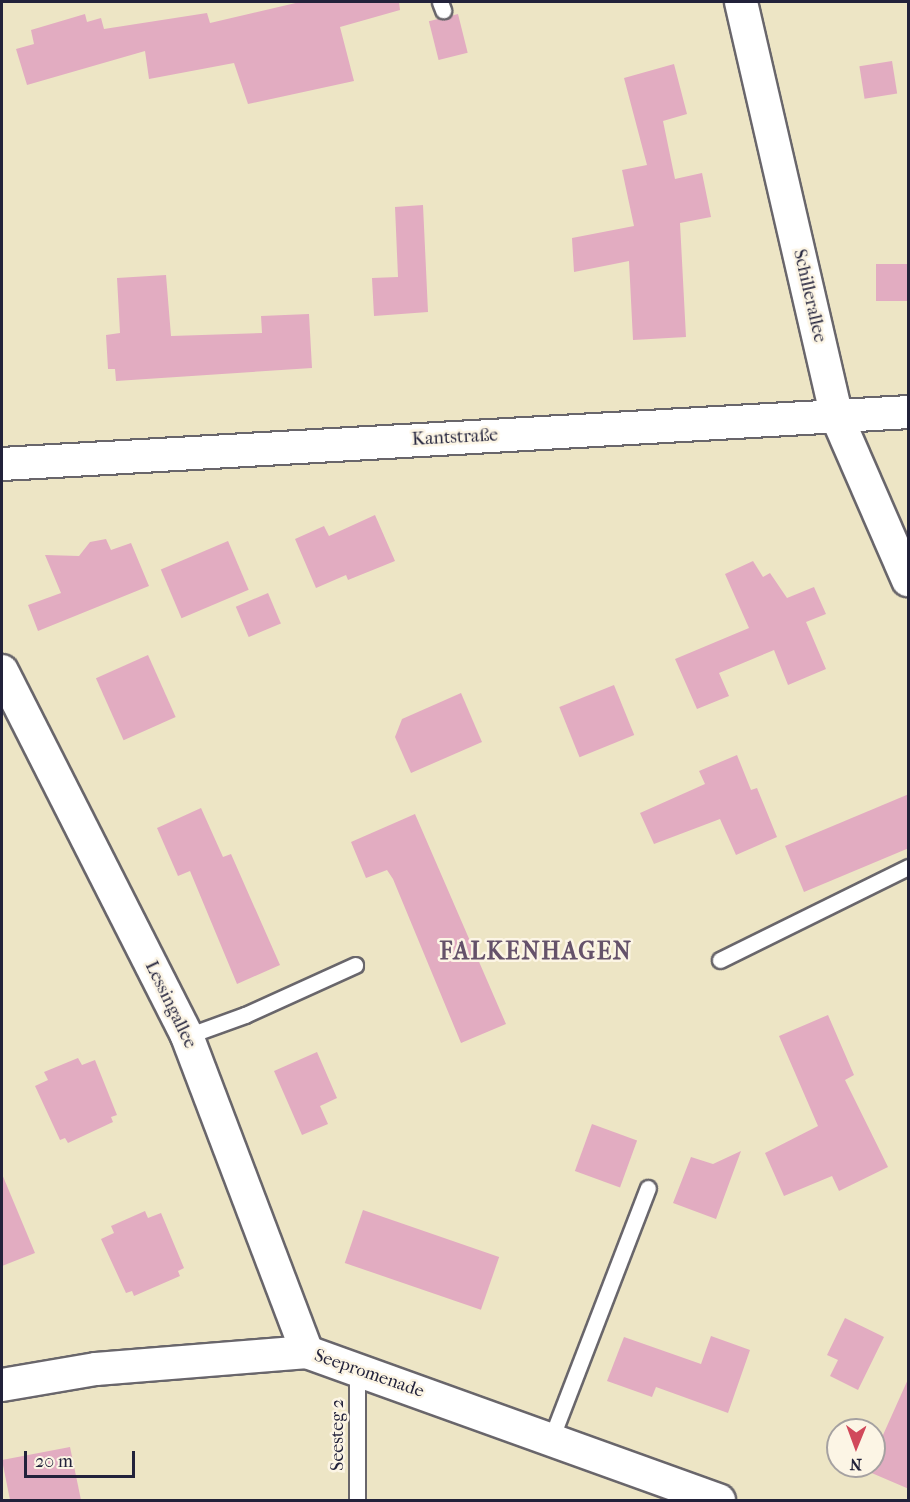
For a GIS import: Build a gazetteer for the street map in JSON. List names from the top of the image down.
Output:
{
  "streets": {
    "street": [
      "Schillerallee",
      "Kantstraße",
      "Lessingallee",
      "Seepromenade"
    ],
    "lane": ["Seesteg 2"]
  },
  "crossings": [
    ["Schillerallee", "Kantstraße"],
    ["Lessingallee", "Seepromenade"],
    ["Seepromenade", "Seesteg 2"]
  ],
  "districts": ["FALKENHAGEN"],
  "scale_bar": "20 m",
  "north": "bottom"
}
